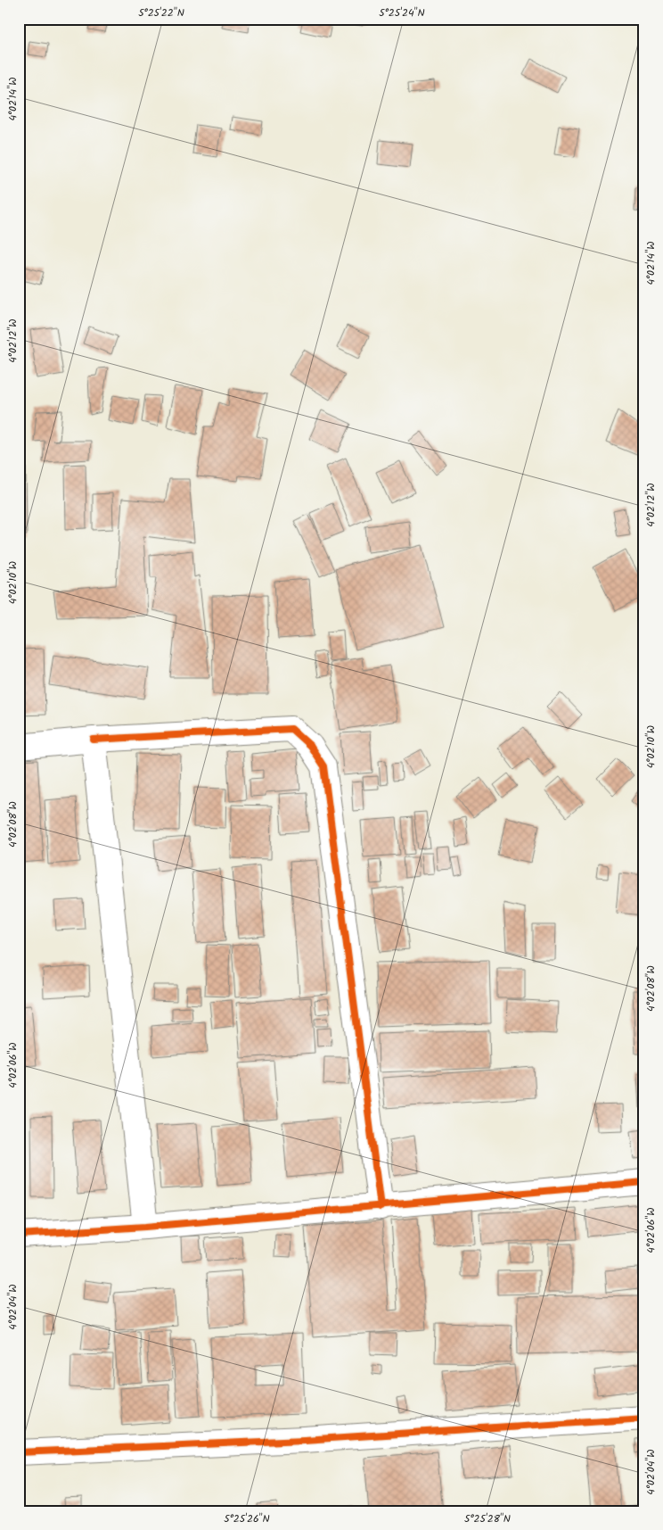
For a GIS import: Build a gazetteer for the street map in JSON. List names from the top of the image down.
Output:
{
  "coordinates": [
    "5°25'22\"N",
    "5°25'24\"N",
    "4°02'14\"W",
    "4°02'12\"W",
    "4°02'10\"W",
    "4°02'08\"W",
    "4°02'06\"W",
    "4°02'04\"W",
    "5°25'26\"N",
    "5°25'28\"N"
  ]
}
